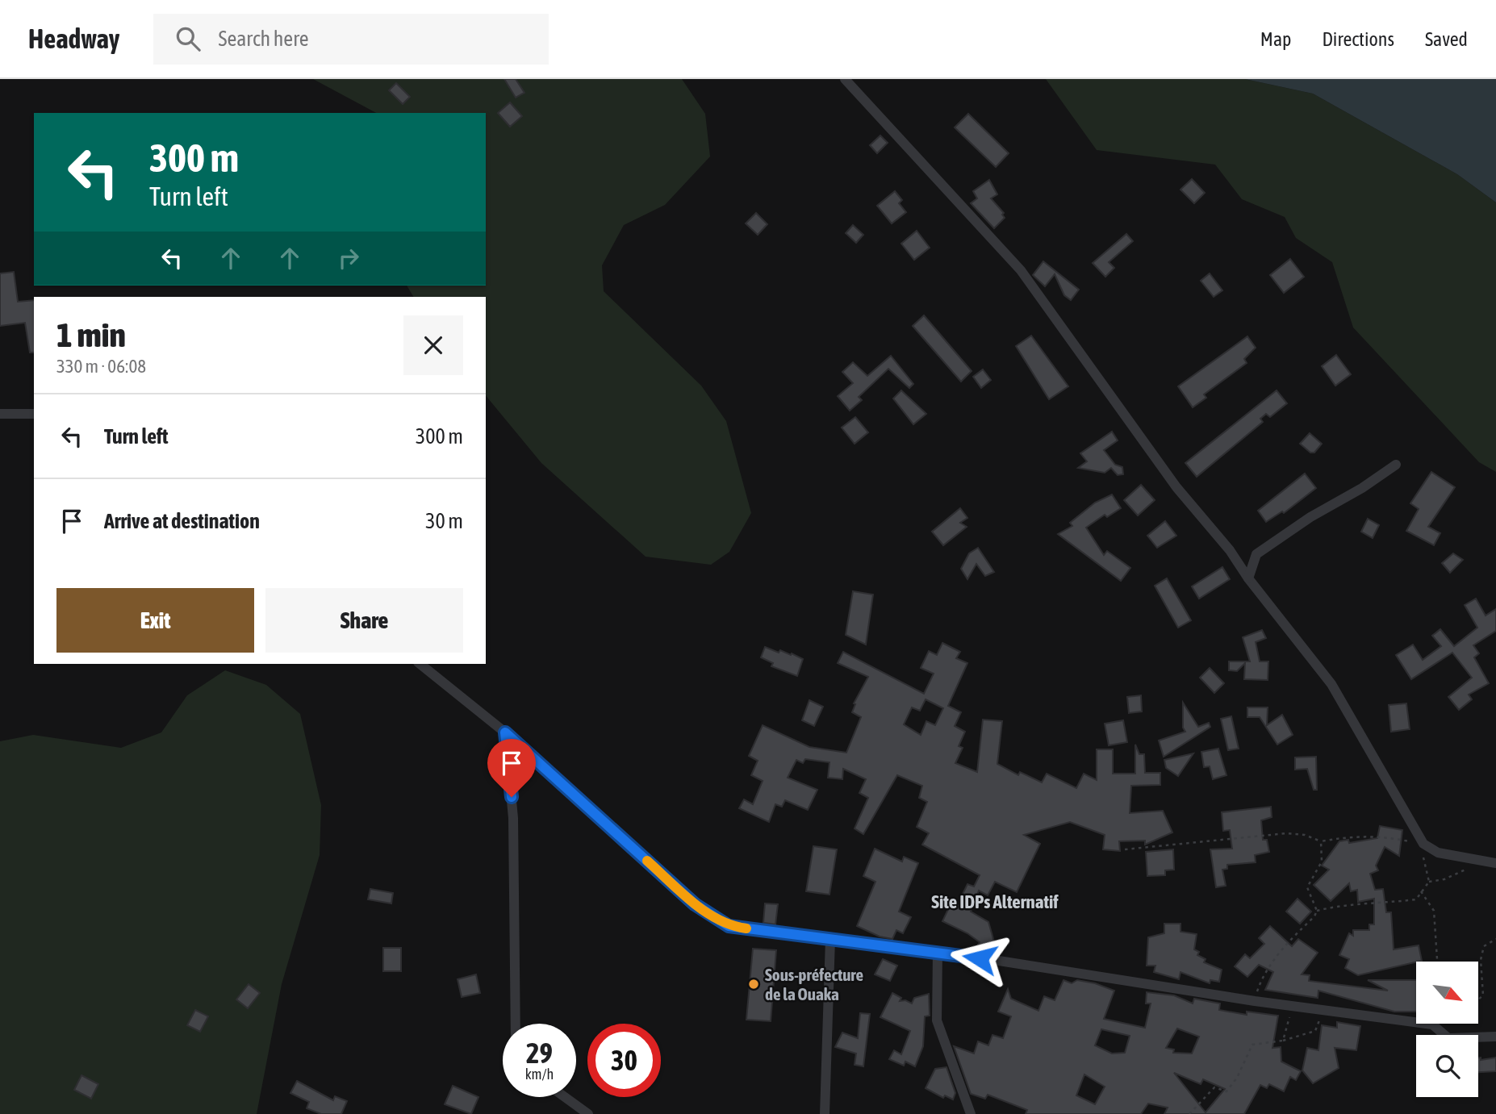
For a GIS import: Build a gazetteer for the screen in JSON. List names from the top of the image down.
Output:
{
  "districts": ["Site IDPs Alternatif"],
  "places": ["Sous-préfecture de la Ouaka"],
  "north": "bottom right",
  "page": {
    "header": "Headway",
    "search": "Search here",
    "nav": ["Map", "Directions", "Saved"],
    "turn": ["300 m", "Turn left"],
    "heading": ["1 min", "330 m · 06:08"],
    "list": [
      {
        "name": "Turn left",
        "value": "300 m"
      },
      {
        "name": "Arrive at destination",
        "value": "30 m"
      }
    ],
    "buttons": ["Exit", "Share"],
    "speed": "29 km/h",
    "limit": "30"
  }
}
